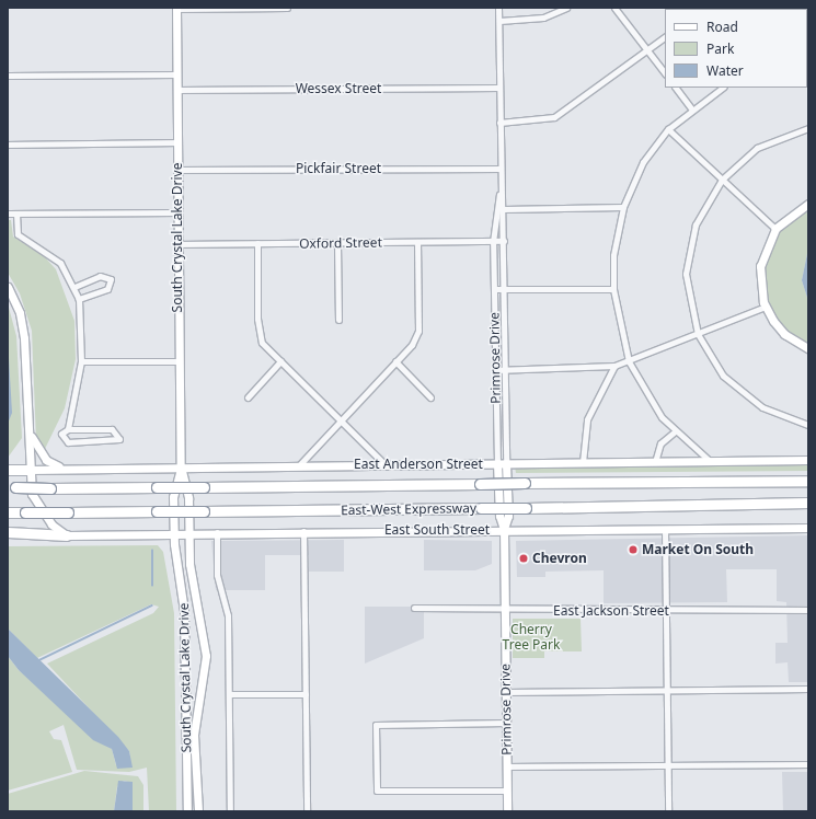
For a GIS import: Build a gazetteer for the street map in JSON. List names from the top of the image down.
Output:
{
  "streets": {
    "highway": ["East-West Expressway"],
    "main road": [
      "South Crystal Lake Drive",
      "Primrose Drive",
      "East Anderson Street",
      "East South Street"
    ],
    "street": [
      "Wessex Street",
      "Pickfair Street",
      "Oxford Street",
      "East Jackson Street"
    ]
  },
  "crossings": [
    ["Wessex Street", "South Crystal Lake Drive"],
    ["Wessex Street", "Primrose Drive"],
    ["Pickfair Street", "South Crystal Lake Drive"],
    ["Pickfair Street", "Primrose Drive"],
    ["South Crystal Lake Drive", "Oxford Street"],
    ["South Crystal Lake Drive", "East Anderson Street"],
    ["South Crystal Lake Drive", "East South Street"],
    ["Oxford Street", "Primrose Drive"],
    ["Primrose Drive", "East Anderson Street"],
    ["Primrose Drive", "East South Street"],
    ["Primrose Drive", "East Jackson Street"]
  ],
  "parks": ["Cherry Tree Park"],
  "places": ["Market On South", "Chevron"],
  "legend": ["Road", "Park", "Water"]
}
